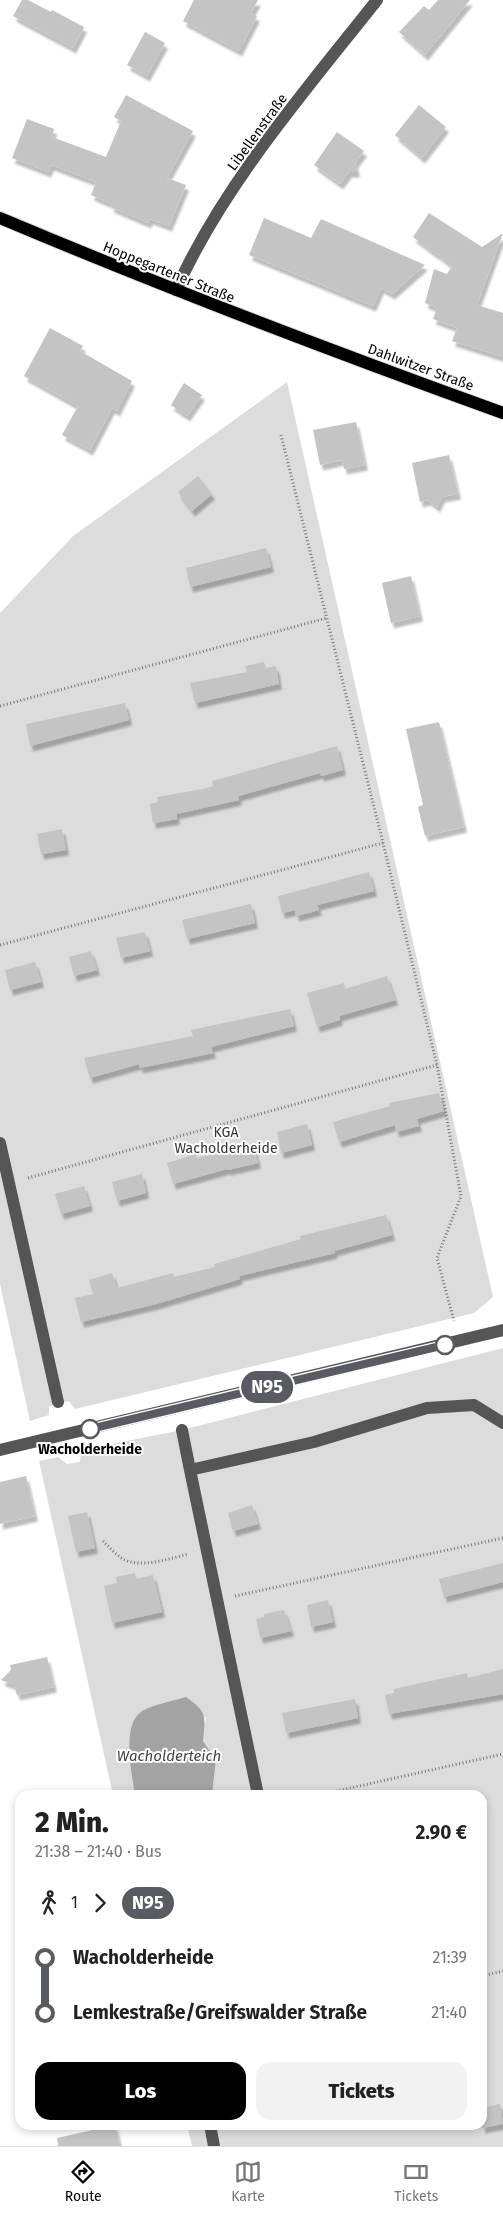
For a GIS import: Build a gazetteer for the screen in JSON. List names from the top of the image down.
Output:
{
  "streets": {
    "main road": ["Hoppegartener Straße", "Dahlwitzer Straße"],
    "street": ["Libellenstraße"]
  },
  "crossings": [
    ["Libellenstraße", "Hoppegartener Straße"],
    ["Hoppegartener Straße", "Dahlwitzer Straße"]
  ],
  "water": ["Wacholderteich"],
  "parks": ["KGA Wacholderheide"],
  "places": ["Wacholderheide"],
  "lines": ["bus line N95"],
  "page": {
    "on_map": "N95",
    "heading": ["2 Min.", "21:38 – 21:40 · Bus", "2.90 €"],
    "legs": ["1", "N95"],
    "list": [
      {
        "name": "Wacholderheide",
        "value": "21:39"
      },
      {
        "name": "Lemkestraße/Greifswalder Straße",
        "value": "21:40"
      }
    ],
    "buttons": ["Los", "Tickets"],
    "tabs": ["Route", "Karte", "Tickets"]
  }
}
